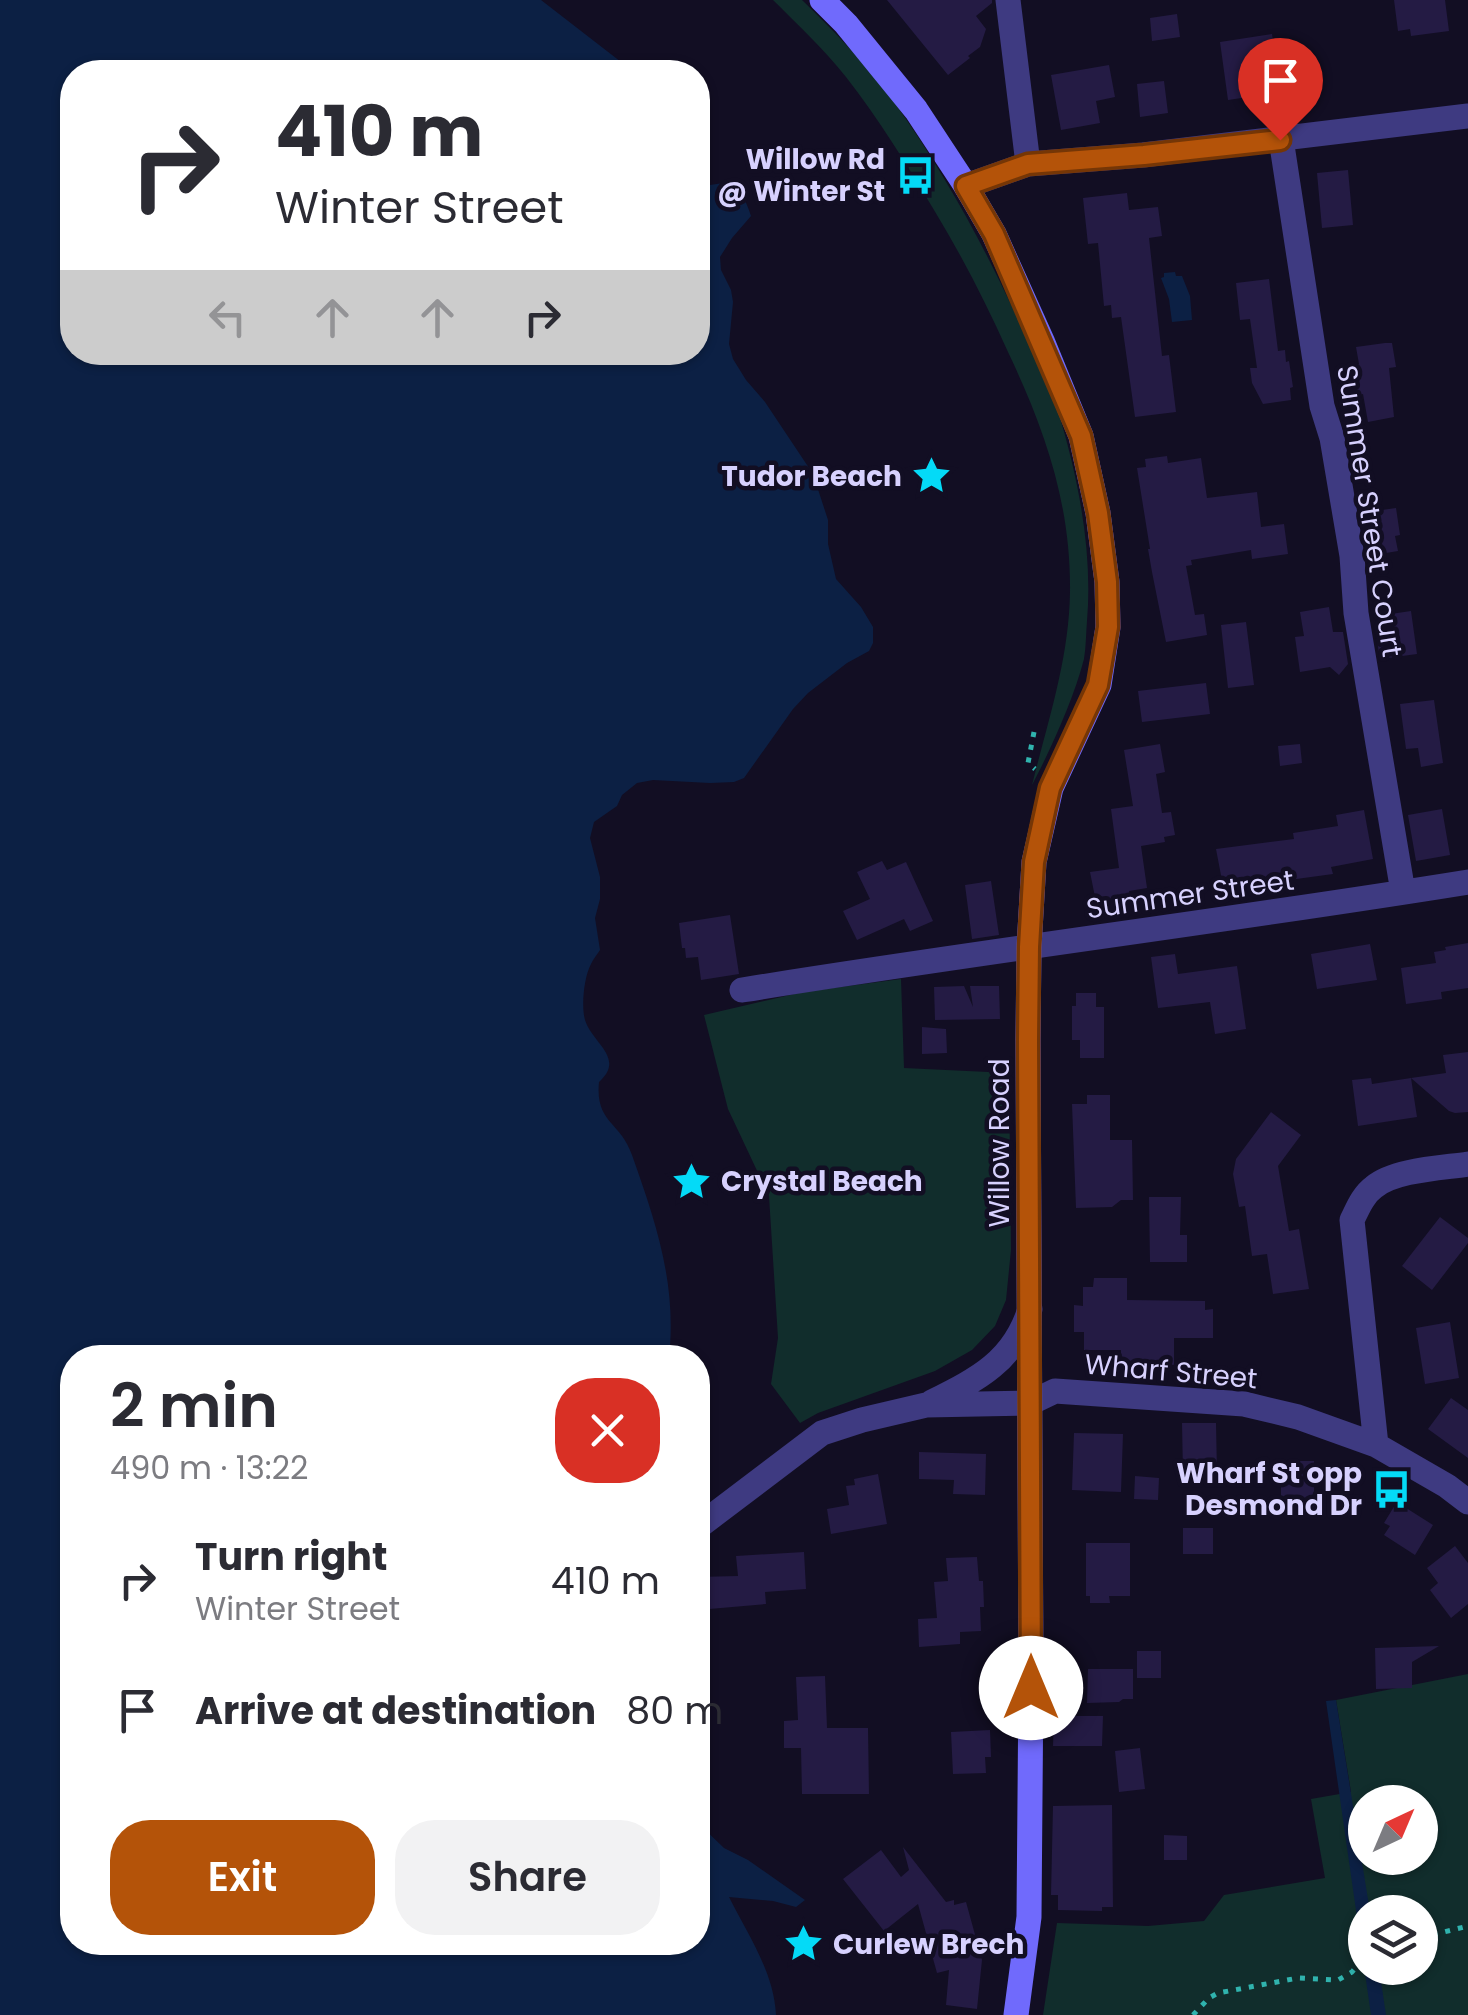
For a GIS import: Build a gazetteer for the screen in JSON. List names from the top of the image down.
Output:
{
  "streets": {
    "main road": ["Willow Road"],
    "street": ["Summer Street Court", "Summer Street", "Wharf Street"]
  },
  "crossings": [
    ["Summer Street Court", "Summer Street"],
    ["Summer Street", "Willow Road"],
    ["Willow Road", "Wharf Street"]
  ],
  "places": {
    "bus stop": ["Willow Rd @ Winter St", "Wharf St opp Desmond Dr"],
    "place": ["Tudor Beach", "Crystal Beach", "Curlew Brech"]
  },
  "north": "top right",
  "page": {
    "turn": ["410 m", "Winter Street"],
    "heading": ["2 min", "490 m · 13:22"],
    "list": [
      {
        "name": "Turn right",
        "note": "Winter Street",
        "value": "410 m"
      },
      {
        "name": "Arrive at destination",
        "value": "80 m"
      }
    ],
    "buttons": ["Exit", "Share"]
  }
}
